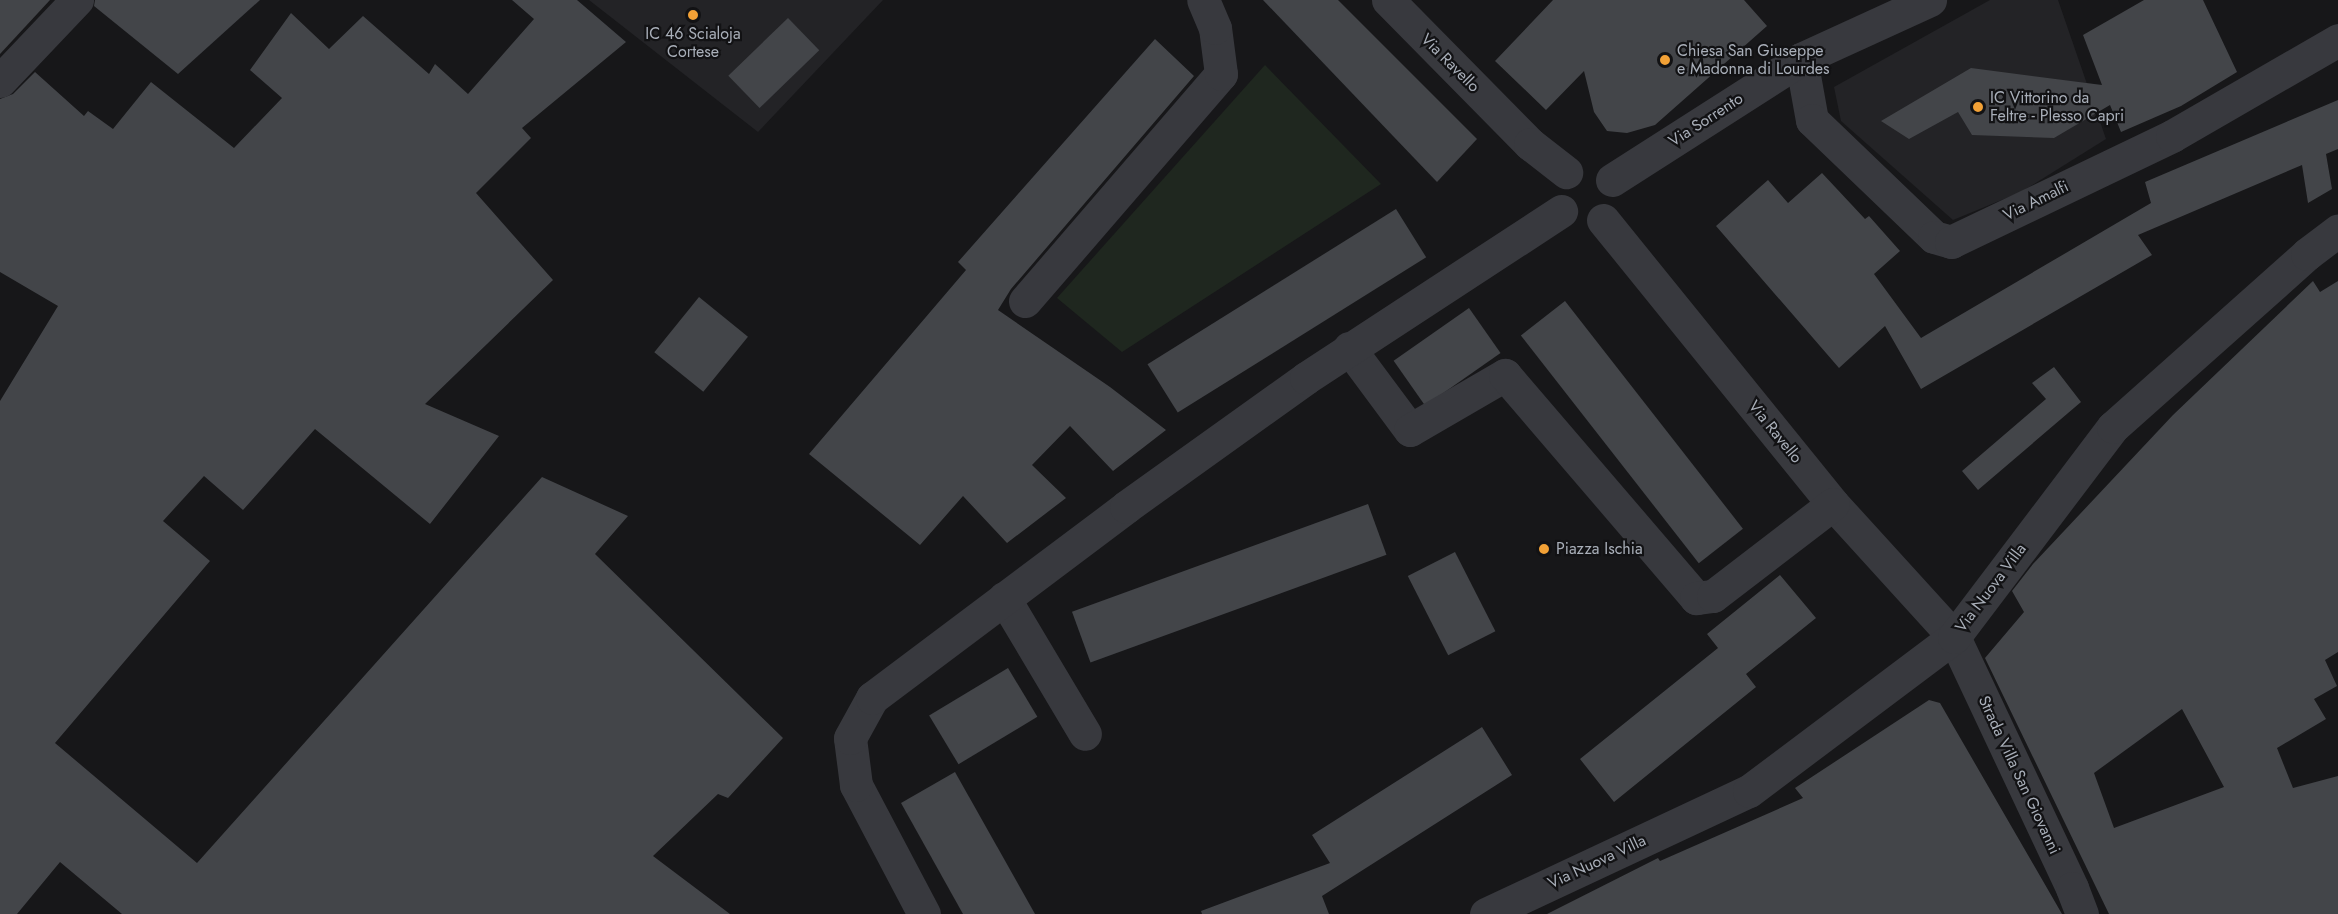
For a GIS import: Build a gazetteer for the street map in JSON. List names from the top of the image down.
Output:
{
  "streets": {
    "street": [
      "Via Ravello",
      "Via Sorrento",
      "Via Amalfi",
      "Via Nuova Villa",
      "Strada Villa San Giovanni"
    ]
  },
  "crossings": [
    ["Via Ravello", "Via Sorrento"],
    ["Via Ravello", "Via Nuova Villa"],
    ["Via Ravello", "Strada Villa San Giovanni"],
    ["Via Sorrento", "Via Amalfi"],
    ["Via Nuova Villa", "Strada Villa San Giovanni"]
  ],
  "places": [
    "IC 46 Scialoja Cortese",
    "Chiesa San Giuseppe e Madonna di Lourdes",
    "IC Vittorino da Feltre - Plesso Capri",
    "Piazza Ischia"
  ]
}
